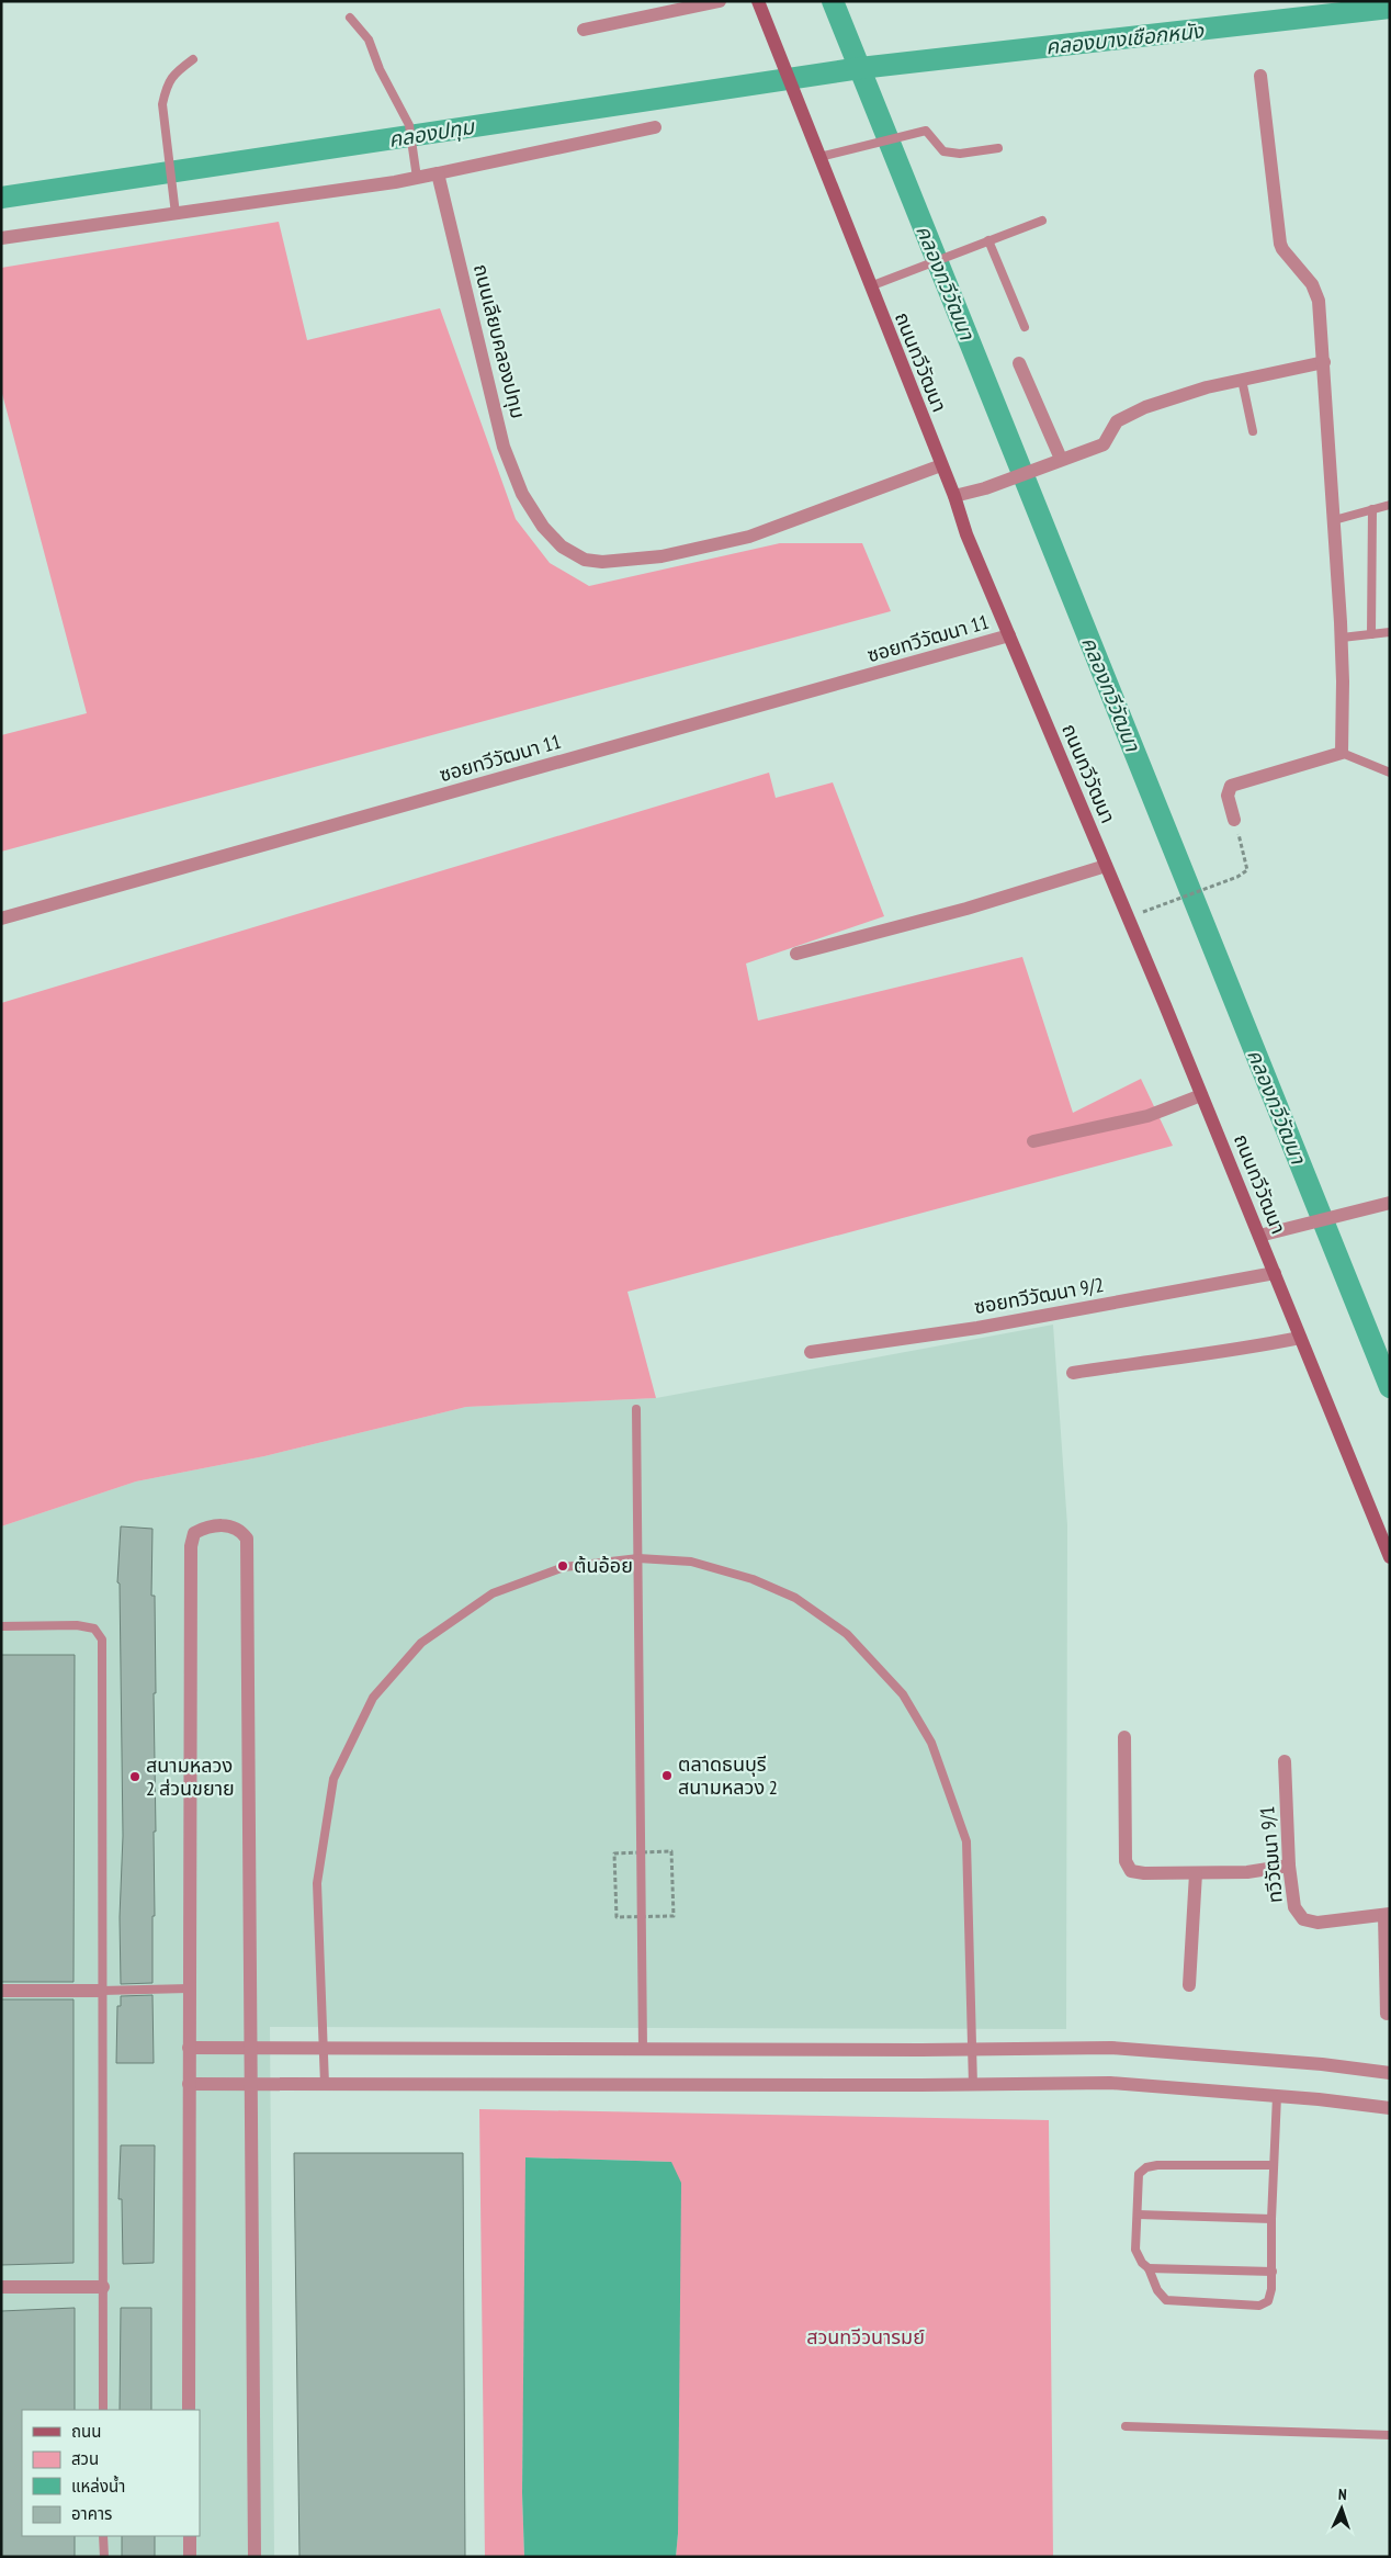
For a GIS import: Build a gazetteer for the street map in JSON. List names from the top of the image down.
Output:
{
  "streets": {
    "main road": ["ถนนทวีวัฒนา"],
    "street": [
      "ถนนเลียบคลองปทุม",
      "ซอยทวีวัฒนา 11",
      "ซอยทวีวัฒนา 9/2",
      "ทวีวัฒนา 9/1"
    ]
  },
  "crossings": [
    ["ถนนเลียบคลองปทุม", "ถนนทวีวัฒนา"],
    ["ถนนทวีวัฒนา", "ซอยทวีวัฒนา 11"],
    ["ถนนทวีวัฒนา", "ซอยทวีวัฒนา 9/2"]
  ],
  "water": ["คลองบางเชือกหนัง", "คลองปทุม", "คลองทวีวัฒนา"],
  "parks": ["สวนทวีวนารมย์"],
  "places": ["ต้นอ้อย", "ตลาดธนบุรี สนามหลวง 2", "สนามหลวง 2 ส่วนขยาย"],
  "legend": [
    "ถนน",
    "สวน",
    "แหล่งน้ำ",
    "อาคาร"
  ],
  "north": "top"
}
